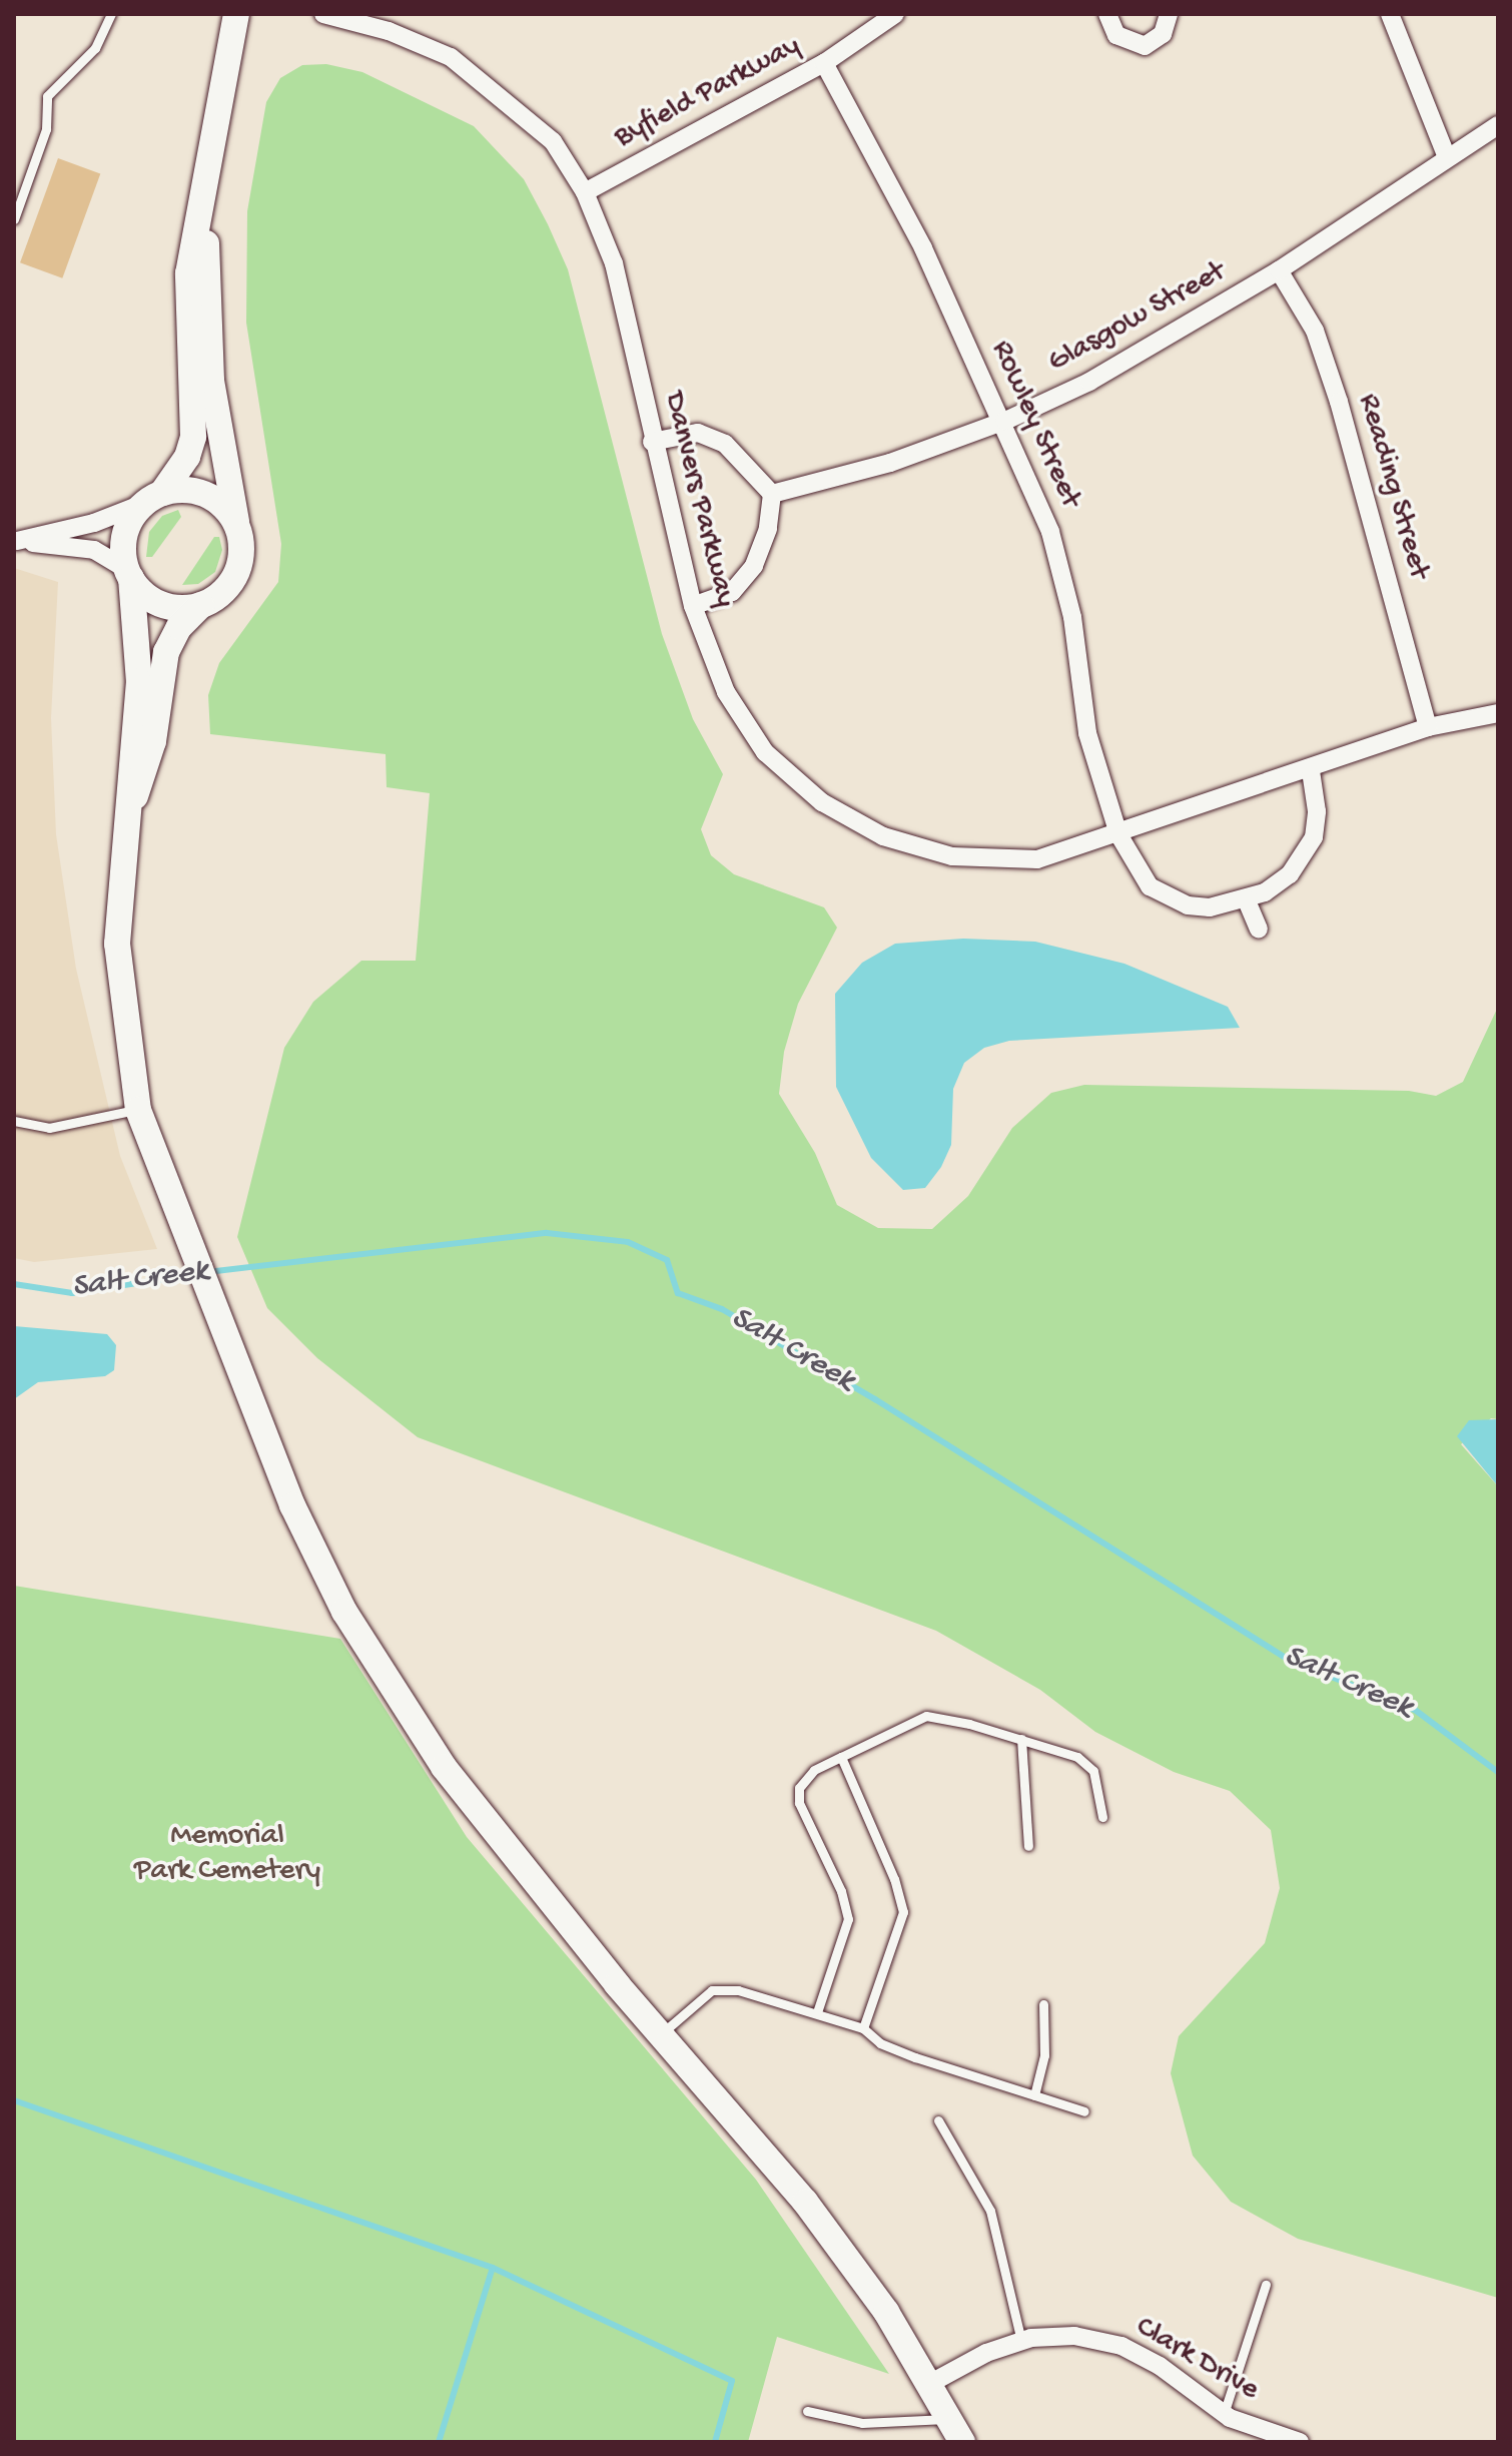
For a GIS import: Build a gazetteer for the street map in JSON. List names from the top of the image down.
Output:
{
  "streets": {
    "street": [
      "Byfield Parkway",
      "Glasgow Street",
      "Rowley Street",
      "Reading Street",
      "Danvers Parkway",
      "Clark Drive"
    ]
  },
  "crossings": [
    ["Byfield Parkway", "Rowley Street"],
    ["Byfield Parkway", "Danvers Parkway"],
    ["Glasgow Street", "Rowley Street"],
    ["Glasgow Street", "Reading Street"],
    ["Rowley Street", "Danvers Parkway"],
    ["Reading Street", "Danvers Parkway"]
  ],
  "water": ["Salt Creek"],
  "parks": ["Memorial Park Cemetery"]
}
